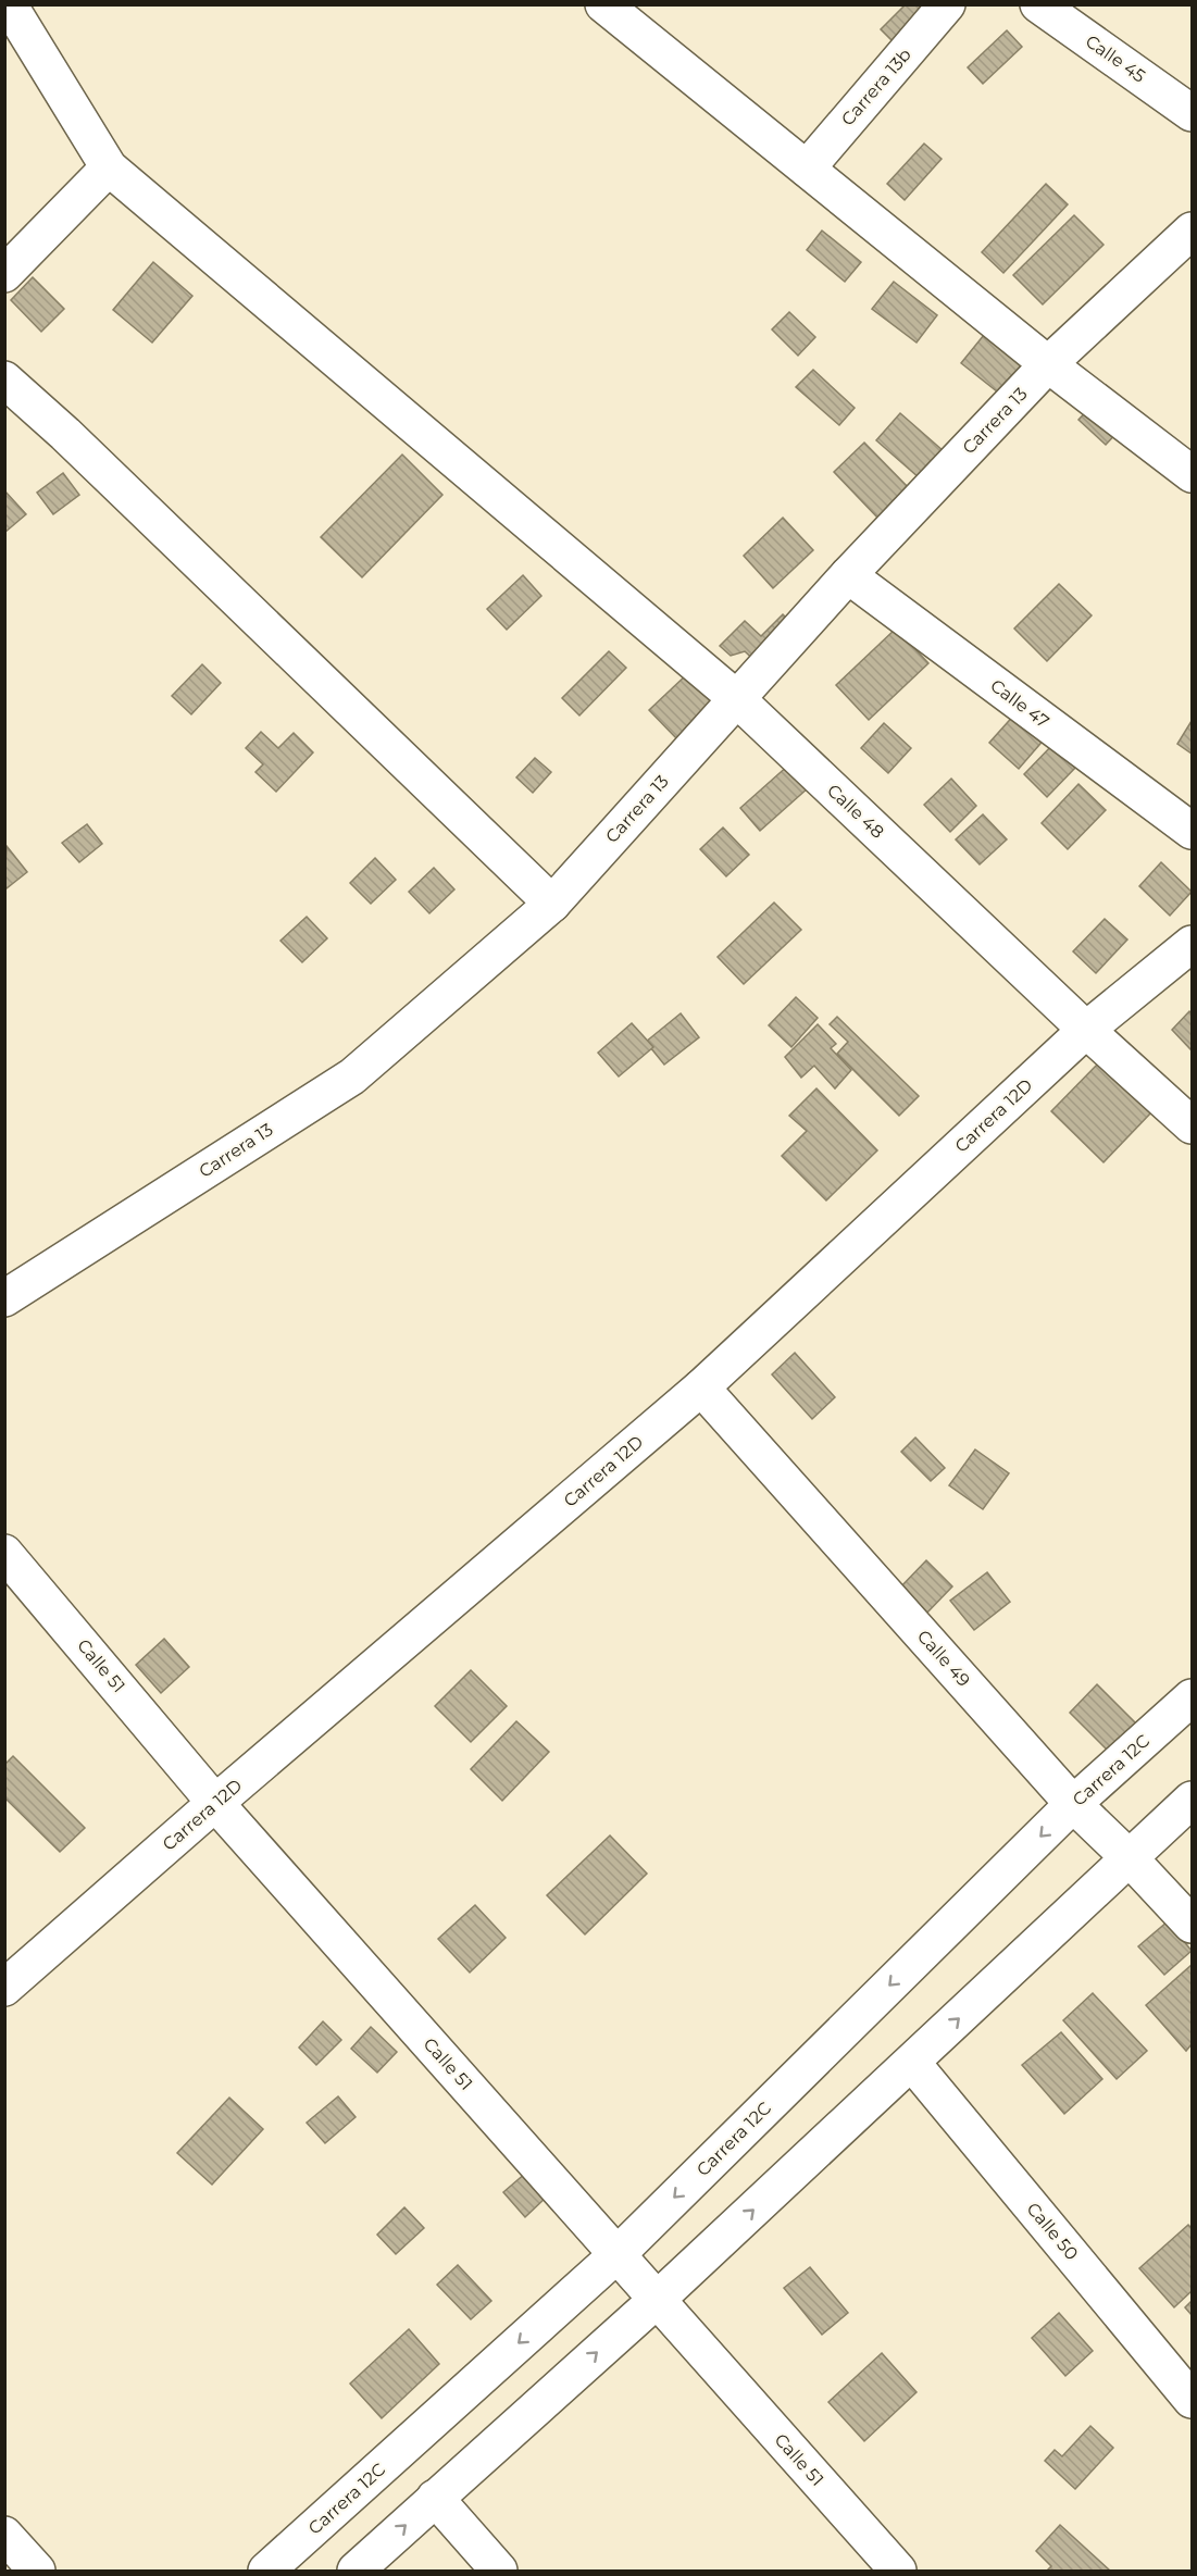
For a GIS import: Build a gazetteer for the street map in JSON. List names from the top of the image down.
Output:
{
  "streets": {
    "street": [
      "Calle 45",
      "Carrera 13b",
      "Carrera 13",
      "Calle 47",
      "Calle 48",
      "Carrera 12D",
      "Calle 49",
      "Calle 51",
      "Carrera 12C",
      "Calle 50"
    ]
  },
  "crossings": [
    ["Carrera 13", "Calle 47"],
    ["Carrera 13", "Calle 48"],
    ["Calle 48", "Carrera 12D"],
    ["Carrera 12D", "Calle 49"],
    ["Carrera 12D", "Calle 51"],
    ["Calle 49", "Carrera 12C"],
    ["Calle 51", "Carrera 12C"]
  ]
}
